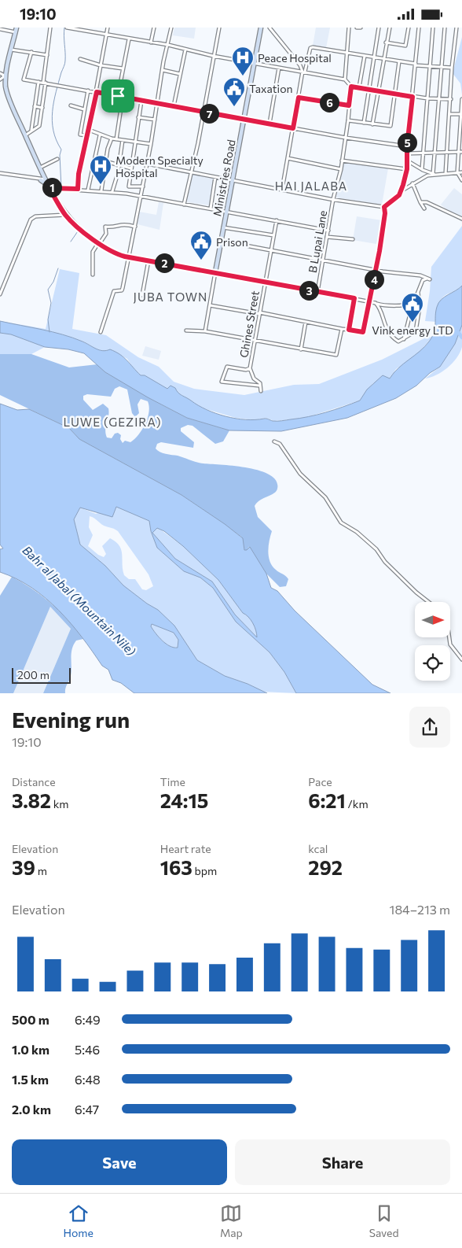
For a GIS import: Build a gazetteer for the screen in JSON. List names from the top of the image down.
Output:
{
  "streets": {
    "street": ["Ministries Road", "B Lupai Lane", "Ghines Street"]
  },
  "districts": ["HAI JALABA", "JUBA TOWN", "LUWE (GEZIRA)"],
  "water": ["Bahr al Jabal (Mountain Nile)"],
  "places": {
    "hospital": ["Peace Hospital", "Modern Specialty Hospital"],
    "public building": ["Taxation", "Prison", "Vink energy LTD"]
  },
  "scale_bar": "200 m",
  "north": "right",
  "page": {
    "status": "19:10",
    "pins": [
      "6",
      "7",
      "5",
      "1",
      "2",
      "4",
      "3"
    ],
    "scale": "200 m",
    "heading": ["Evening run", "19:10"],
    "stats": [
      ["Distance", "3.82 km"],
      ["Time", "24:15"],
      ["Pace", "6:21 /km"],
      ["Elevation", "39 m"],
      ["Heart rate", "163 bpm"],
      ["kcal", "292"]
    ],
    "chart": ["Elevation", "184–213 m"],
    "list": [
      {
        "name": "500 m",
        "note": "6:49"
      },
      {
        "name": "1.0 km",
        "note": "5:46"
      },
      {
        "name": "1.5 km",
        "note": "6:48"
      },
      {
        "name": "2.0 km",
        "note": "6:47"
      }
    ],
    "buttons": ["Save", "Share"],
    "tabs": ["Home", "Map", "Saved"]
  }
}
